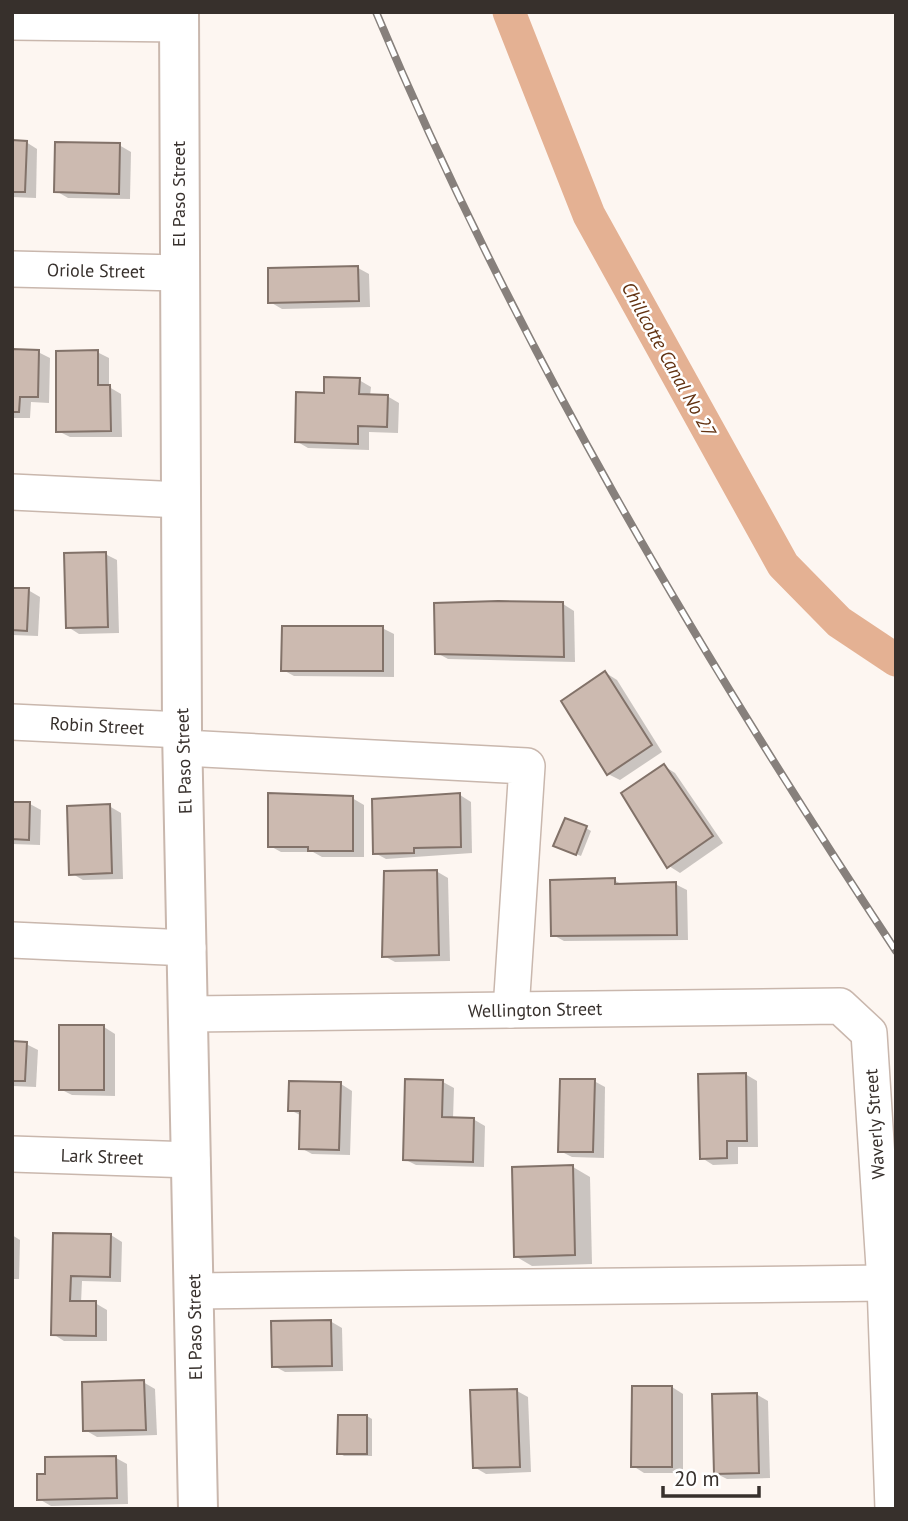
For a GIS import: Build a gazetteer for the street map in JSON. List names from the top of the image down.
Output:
{
  "streets": {
    "main road": ["El Paso Street"],
    "street": [
      "Oriole Street",
      "Robin Street",
      "Wellington Street",
      "Waverly Street",
      "Lark Street"
    ]
  },
  "crossings": [
    ["El Paso Street", "Oriole Street"],
    ["El Paso Street", "Robin Street"],
    ["El Paso Street", "Wellington Street"],
    ["El Paso Street", "Lark Street"],
    ["Robin Street", "Wellington Street"],
    ["Wellington Street", "Waverly Street"]
  ],
  "water": ["Chillcotte Canal No 27"],
  "scale_bar": "20 m"
}
